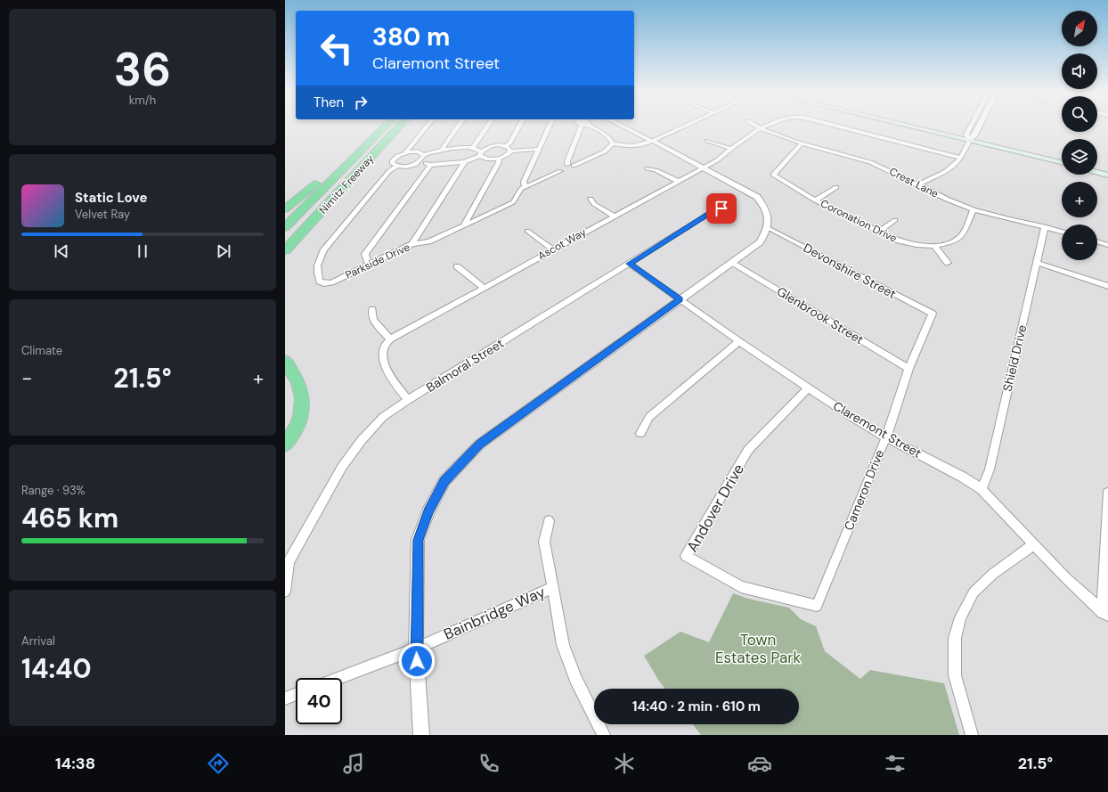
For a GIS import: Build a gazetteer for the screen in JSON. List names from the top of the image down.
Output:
{
  "streets": {
    "highway": ["Nimitz Freeway"],
    "street": [
      "Crest Lane",
      "Coronation Drive",
      "Ascot Way",
      "Parkside Drive",
      "Devonshire Street",
      "Glenbrook Street",
      "Shield Drive",
      "Balmoral Street",
      "Claremont Street",
      "Cameron Drive",
      "Andover Drive",
      "Bainbridge Way"
    ]
  },
  "crossings": [
    ["Crest Lane", "Coronation Drive"],
    ["Crest Lane", "Ascot Way"],
    ["Crest Lane", "Shield Drive"],
    ["Devonshire Street", "Cameron Drive"],
    ["Glenbrook Street", "Cameron Drive"],
    ["Shield Drive", "Claremont Street"],
    ["Balmoral Street", "Claremont Street"],
    ["Claremont Street", "Cameron Drive"],
    ["Claremont Street", "Andover Drive"],
    ["Cameron Drive", "Andover Drive"]
  ],
  "parks": ["Town Estates Park"],
  "north": "top right",
  "page": {
    "tile": [
      ["36", "km/h"],
      "Climate",
      ["Range · 93%", "465 km"],
      ["Arrival", "14:40"]
    ],
    "map_buttons": ["+", "−"],
    "turn": ["380 m", "Claremont Street"],
    "then": "Then",
    "song": ["Static Love", "Velvet Ray"],
    "heat": ["−", "21.5°", "+"],
    "limit": "40",
    "trip": "14:40 · 2 min · 610 m",
    "tabs": ["14:38", "21.5°"]
  }
}
